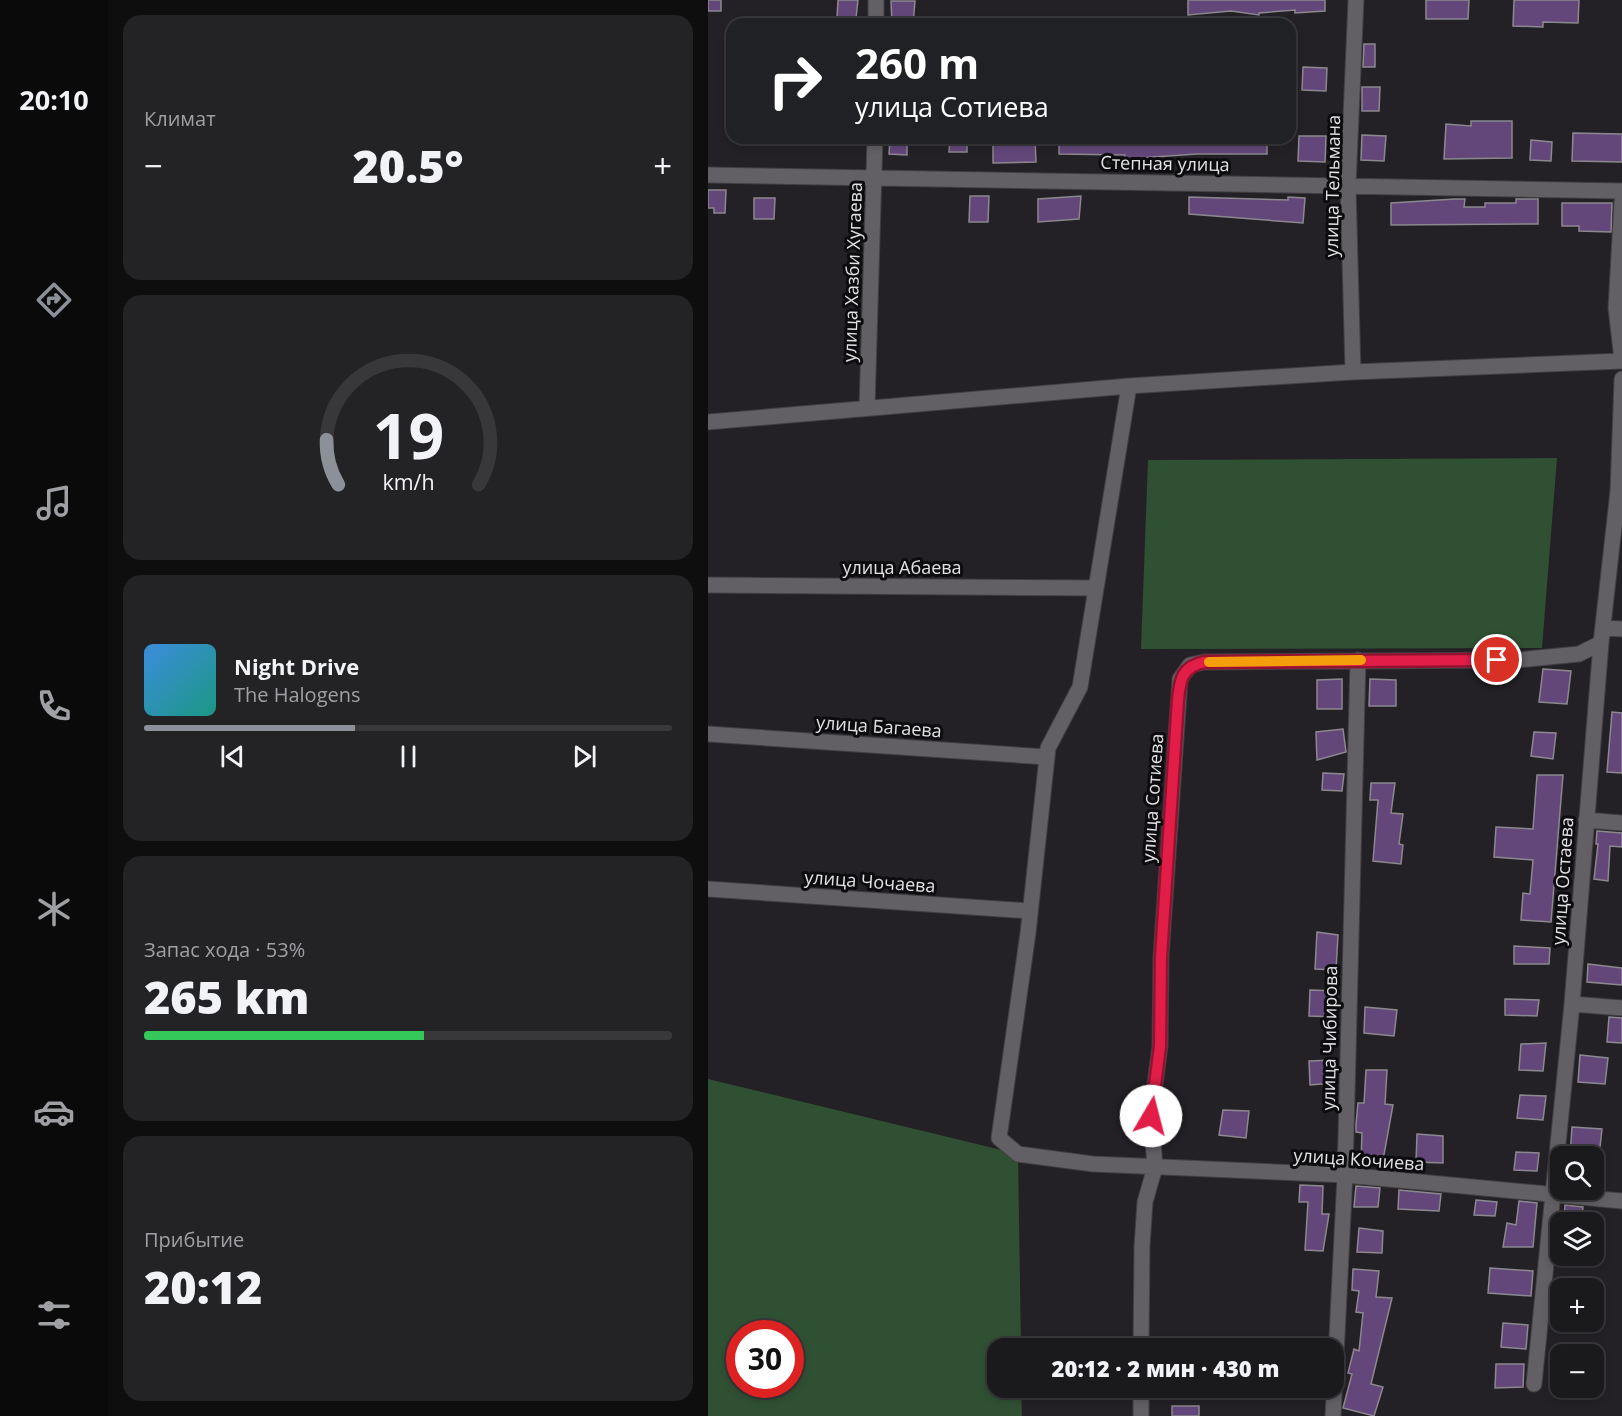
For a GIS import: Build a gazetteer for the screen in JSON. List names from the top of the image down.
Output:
{
  "streets": {
    "street": [
      "Степная улица",
      "улица Тельмана",
      "улица Хазби Хугаева",
      "улица Абаева",
      "улица Багаева",
      "улица Сотиева",
      "улица Чочаева",
      "улица Остаева",
      "улица Чибирова",
      "улица Кочиева"
    ]
  },
  "crossings": [
    ["Степная улица", "улица Тельмана"],
    ["Степная улица", "улица Хазби Хугаева"],
    ["улица Сотиева", "улица Остаева"],
    ["улица Сотиева", "улица Чибирова"],
    ["улица Сотиева", "улица Кочиева"],
    ["улица Чочаева", "улица Кочиева"],
    ["улица Чибирова", "улица Кочиева"]
  ],
  "page": {
    "tabs": "20:10",
    "tile": [
      "Климат",
      ["Запас хода · 53%", "265 km"],
      ["Прибытие", "20:12"]
    ],
    "turn": ["260 m", "улица Сотиева"],
    "heat": ["−", "20.5°", "+"],
    "song": ["Night Drive", "The Halogens"],
    "map_buttons": ["+", "−"],
    "limit": "30",
    "trip": "20:12 · 2 мин · 430 m",
    "gauge": ["19", "km/h"]
  }
}
